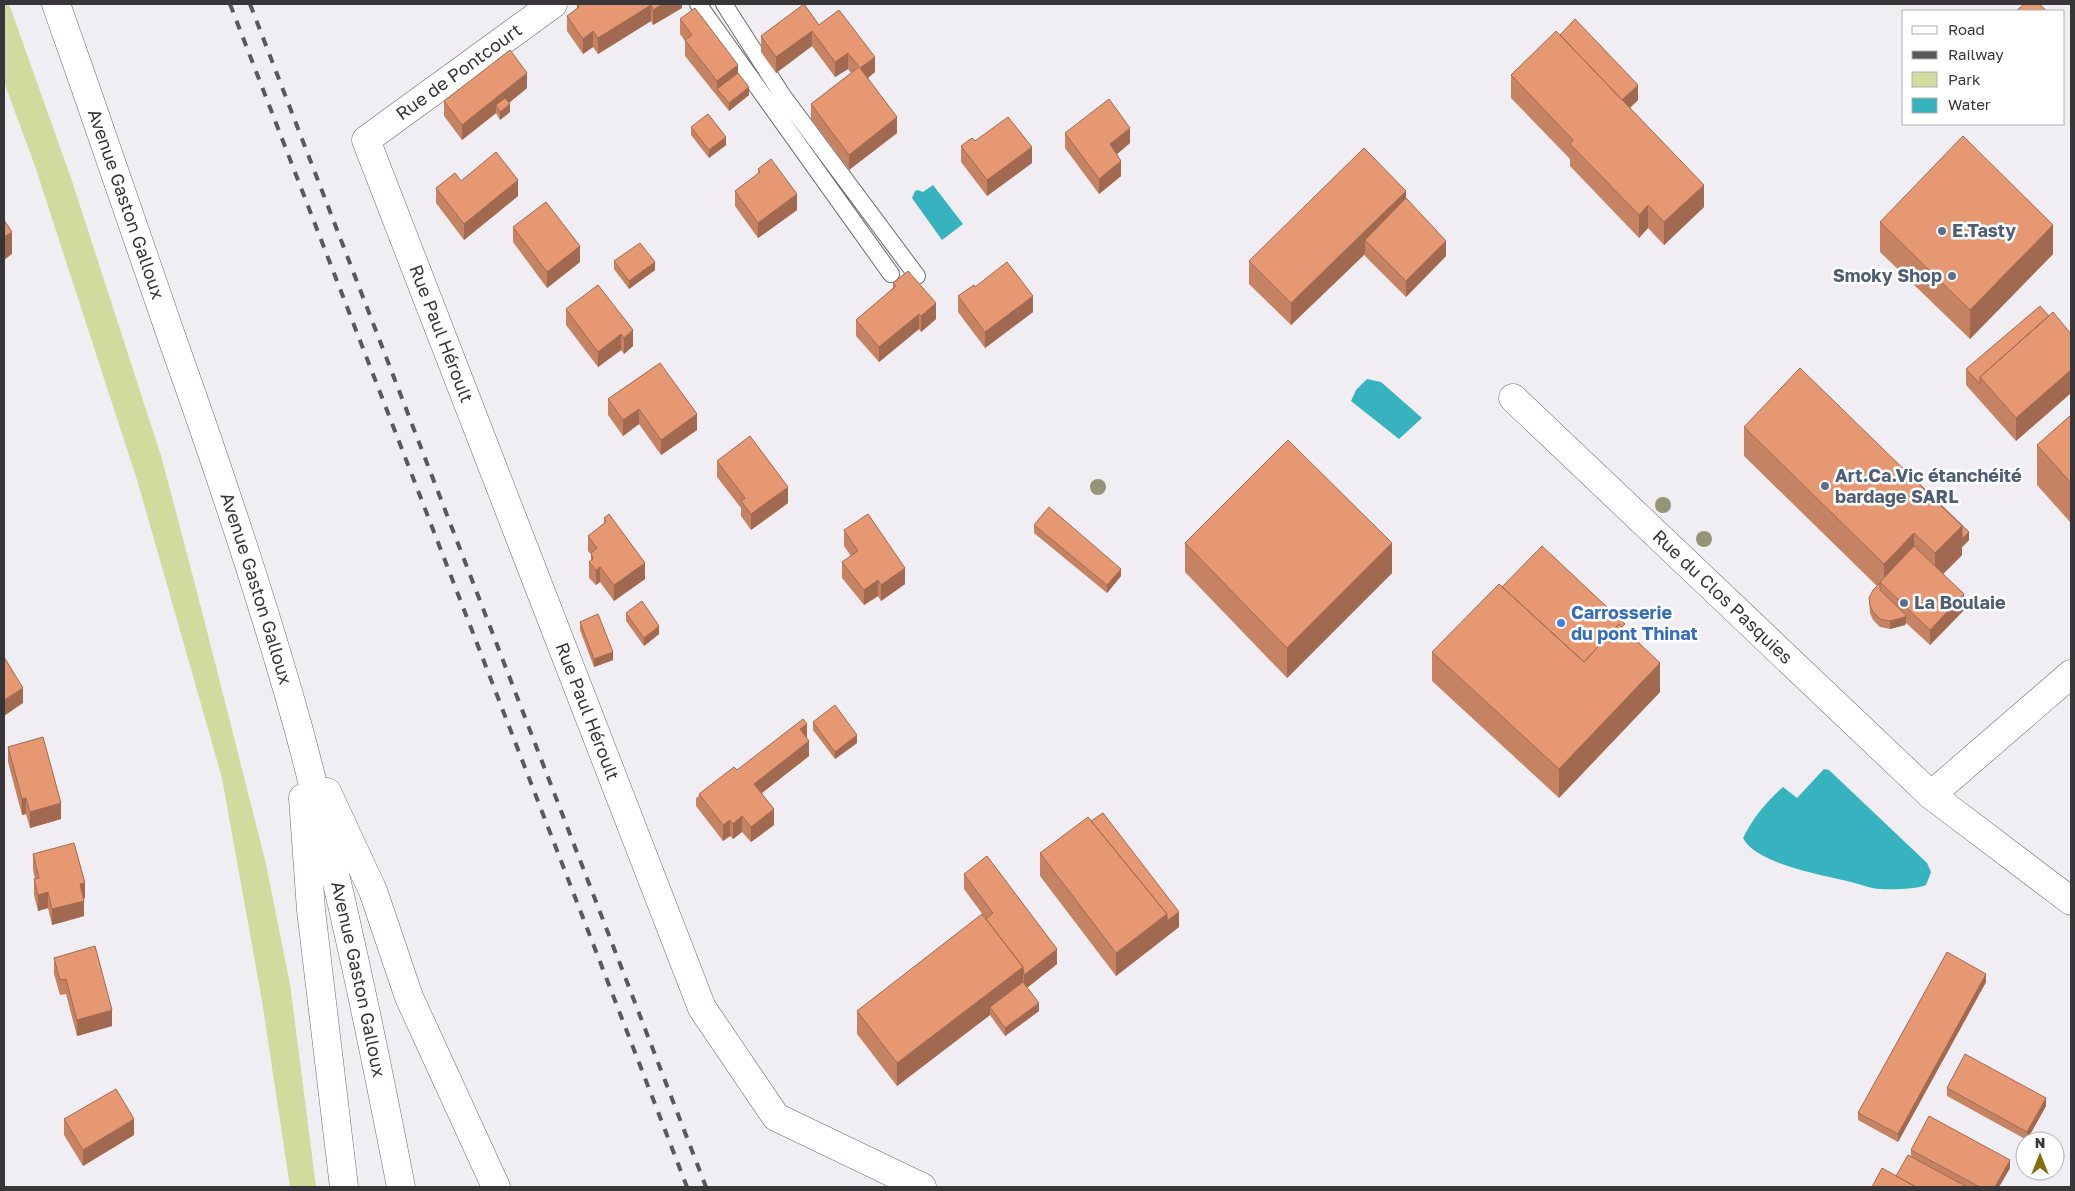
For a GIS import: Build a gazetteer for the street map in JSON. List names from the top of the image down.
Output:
{
  "streets": {
    "street": [
      "Rue de Pontcourt",
      "Avenue Gaston Galloux",
      "Rue Paul Héroult",
      "Rue du Clos Pasquies"
    ]
  },
  "crossings": [
    ["Rue de Pontcourt", "Rue Paul Héroult"]
  ],
  "places": [
    "E.Tasty",
    "Smoky Shop",
    "Art.Ca.Vic étanchéité bardage SARL",
    "La Boulaie",
    "Carrosserie du pont Thinat"
  ],
  "legend": [
    "Road",
    "Railway",
    "Park",
    "Water"
  ],
  "north": "top"
}
